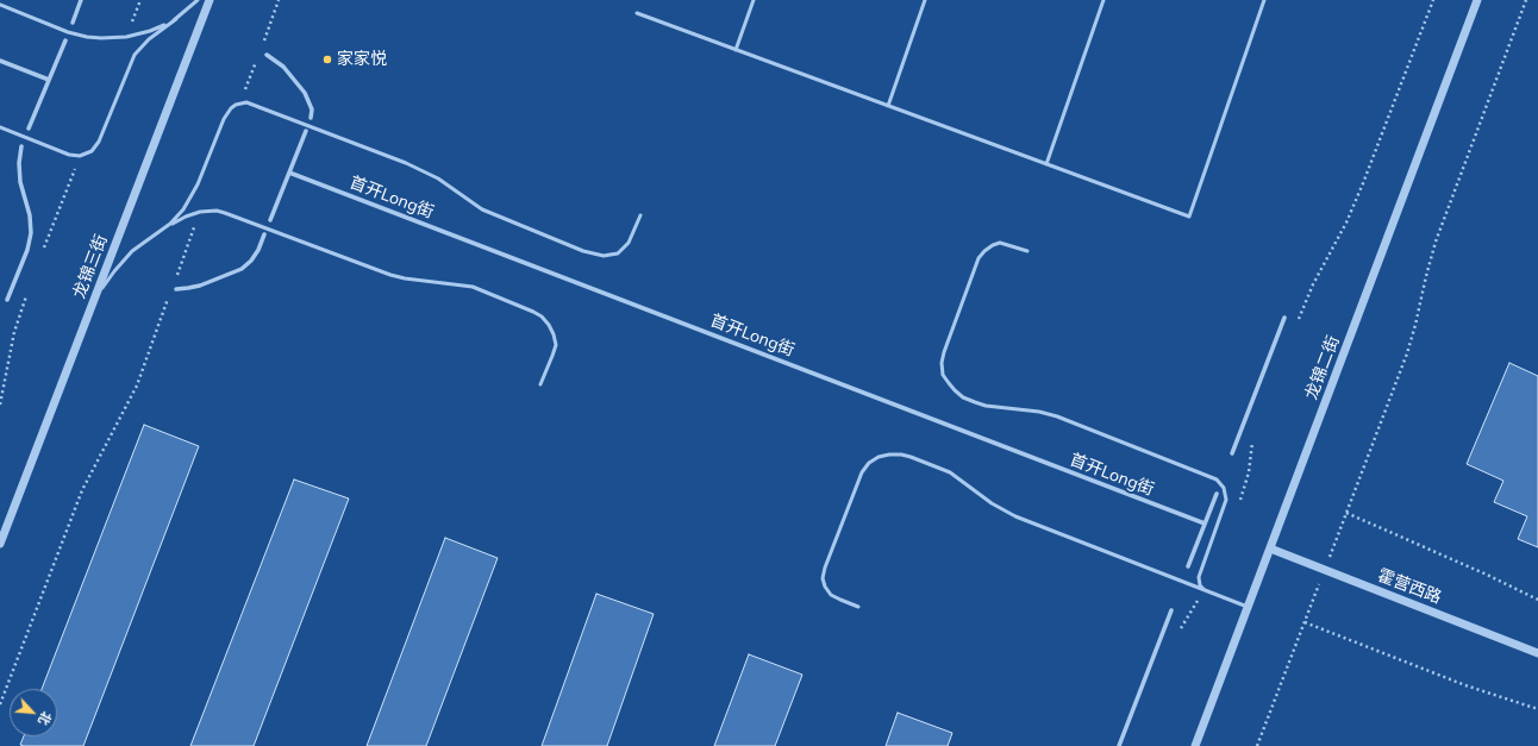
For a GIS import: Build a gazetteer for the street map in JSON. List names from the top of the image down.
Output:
{
  "streets": {
    "street": [
      "首开Long街",
      "龙锦三街",
      "龙锦二街",
      "霍营西路"
    ]
  },
  "crossings": [
    ["龙锦二街", "霍营西路"]
  ],
  "places": ["家家悦"],
  "north": "bottom right"
}
